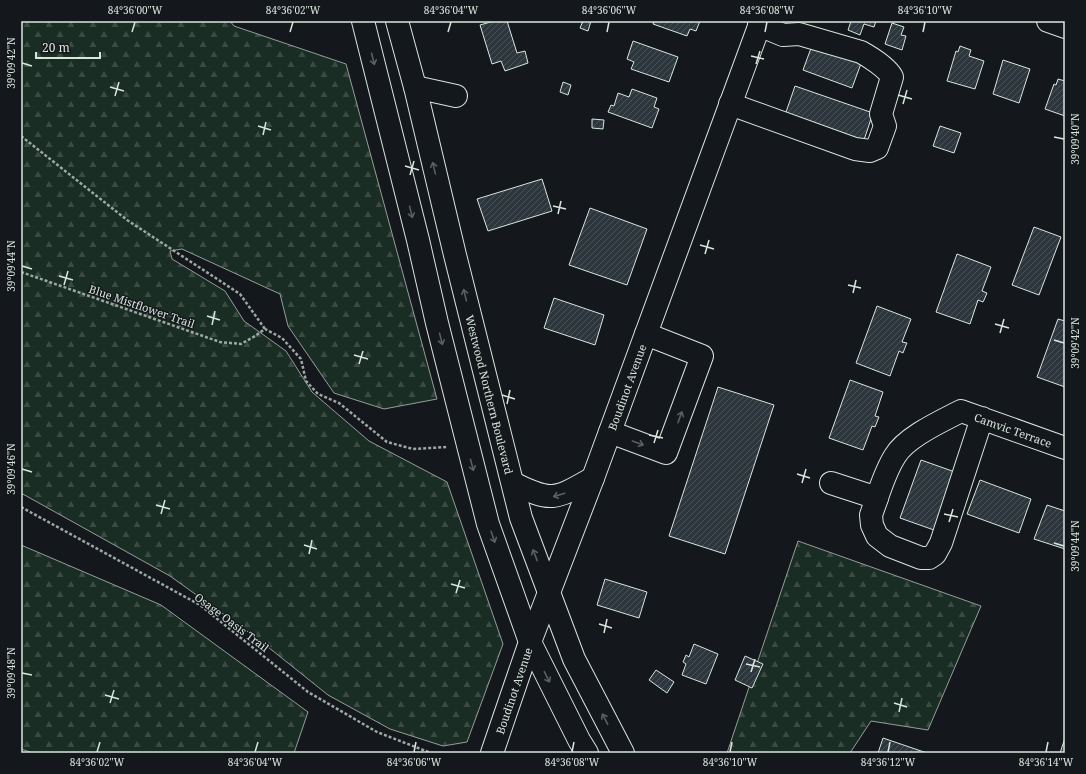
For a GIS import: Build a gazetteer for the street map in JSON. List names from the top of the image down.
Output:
{
  "streets": {
    "main road": ["Boudinot Avenue", "Westwood Northern Boulevard", "Camvic Terrace"],
    "path": ["Blue Mistflower Trail", "Osage Oasis Trail"]
  },
  "crossings": [
    ["Boudinot Avenue", "Westwood Northern Boulevard"]
  ],
  "scale_bar": "20 m",
  "coordinates": [
    "84°36'00\"W",
    "84°36'02\"W",
    "84°36'04\"W",
    "84°36'06\"W",
    "84°36'08\"W",
    "84°36'10\"W",
    "39°09'42\"N",
    "39°09'40\"N",
    "39°09'44\"N",
    "39°09'46\"N",
    "39°09'48\"N",
    "84°36'12\"W",
    "84°36'14\"W"
  ]
}
